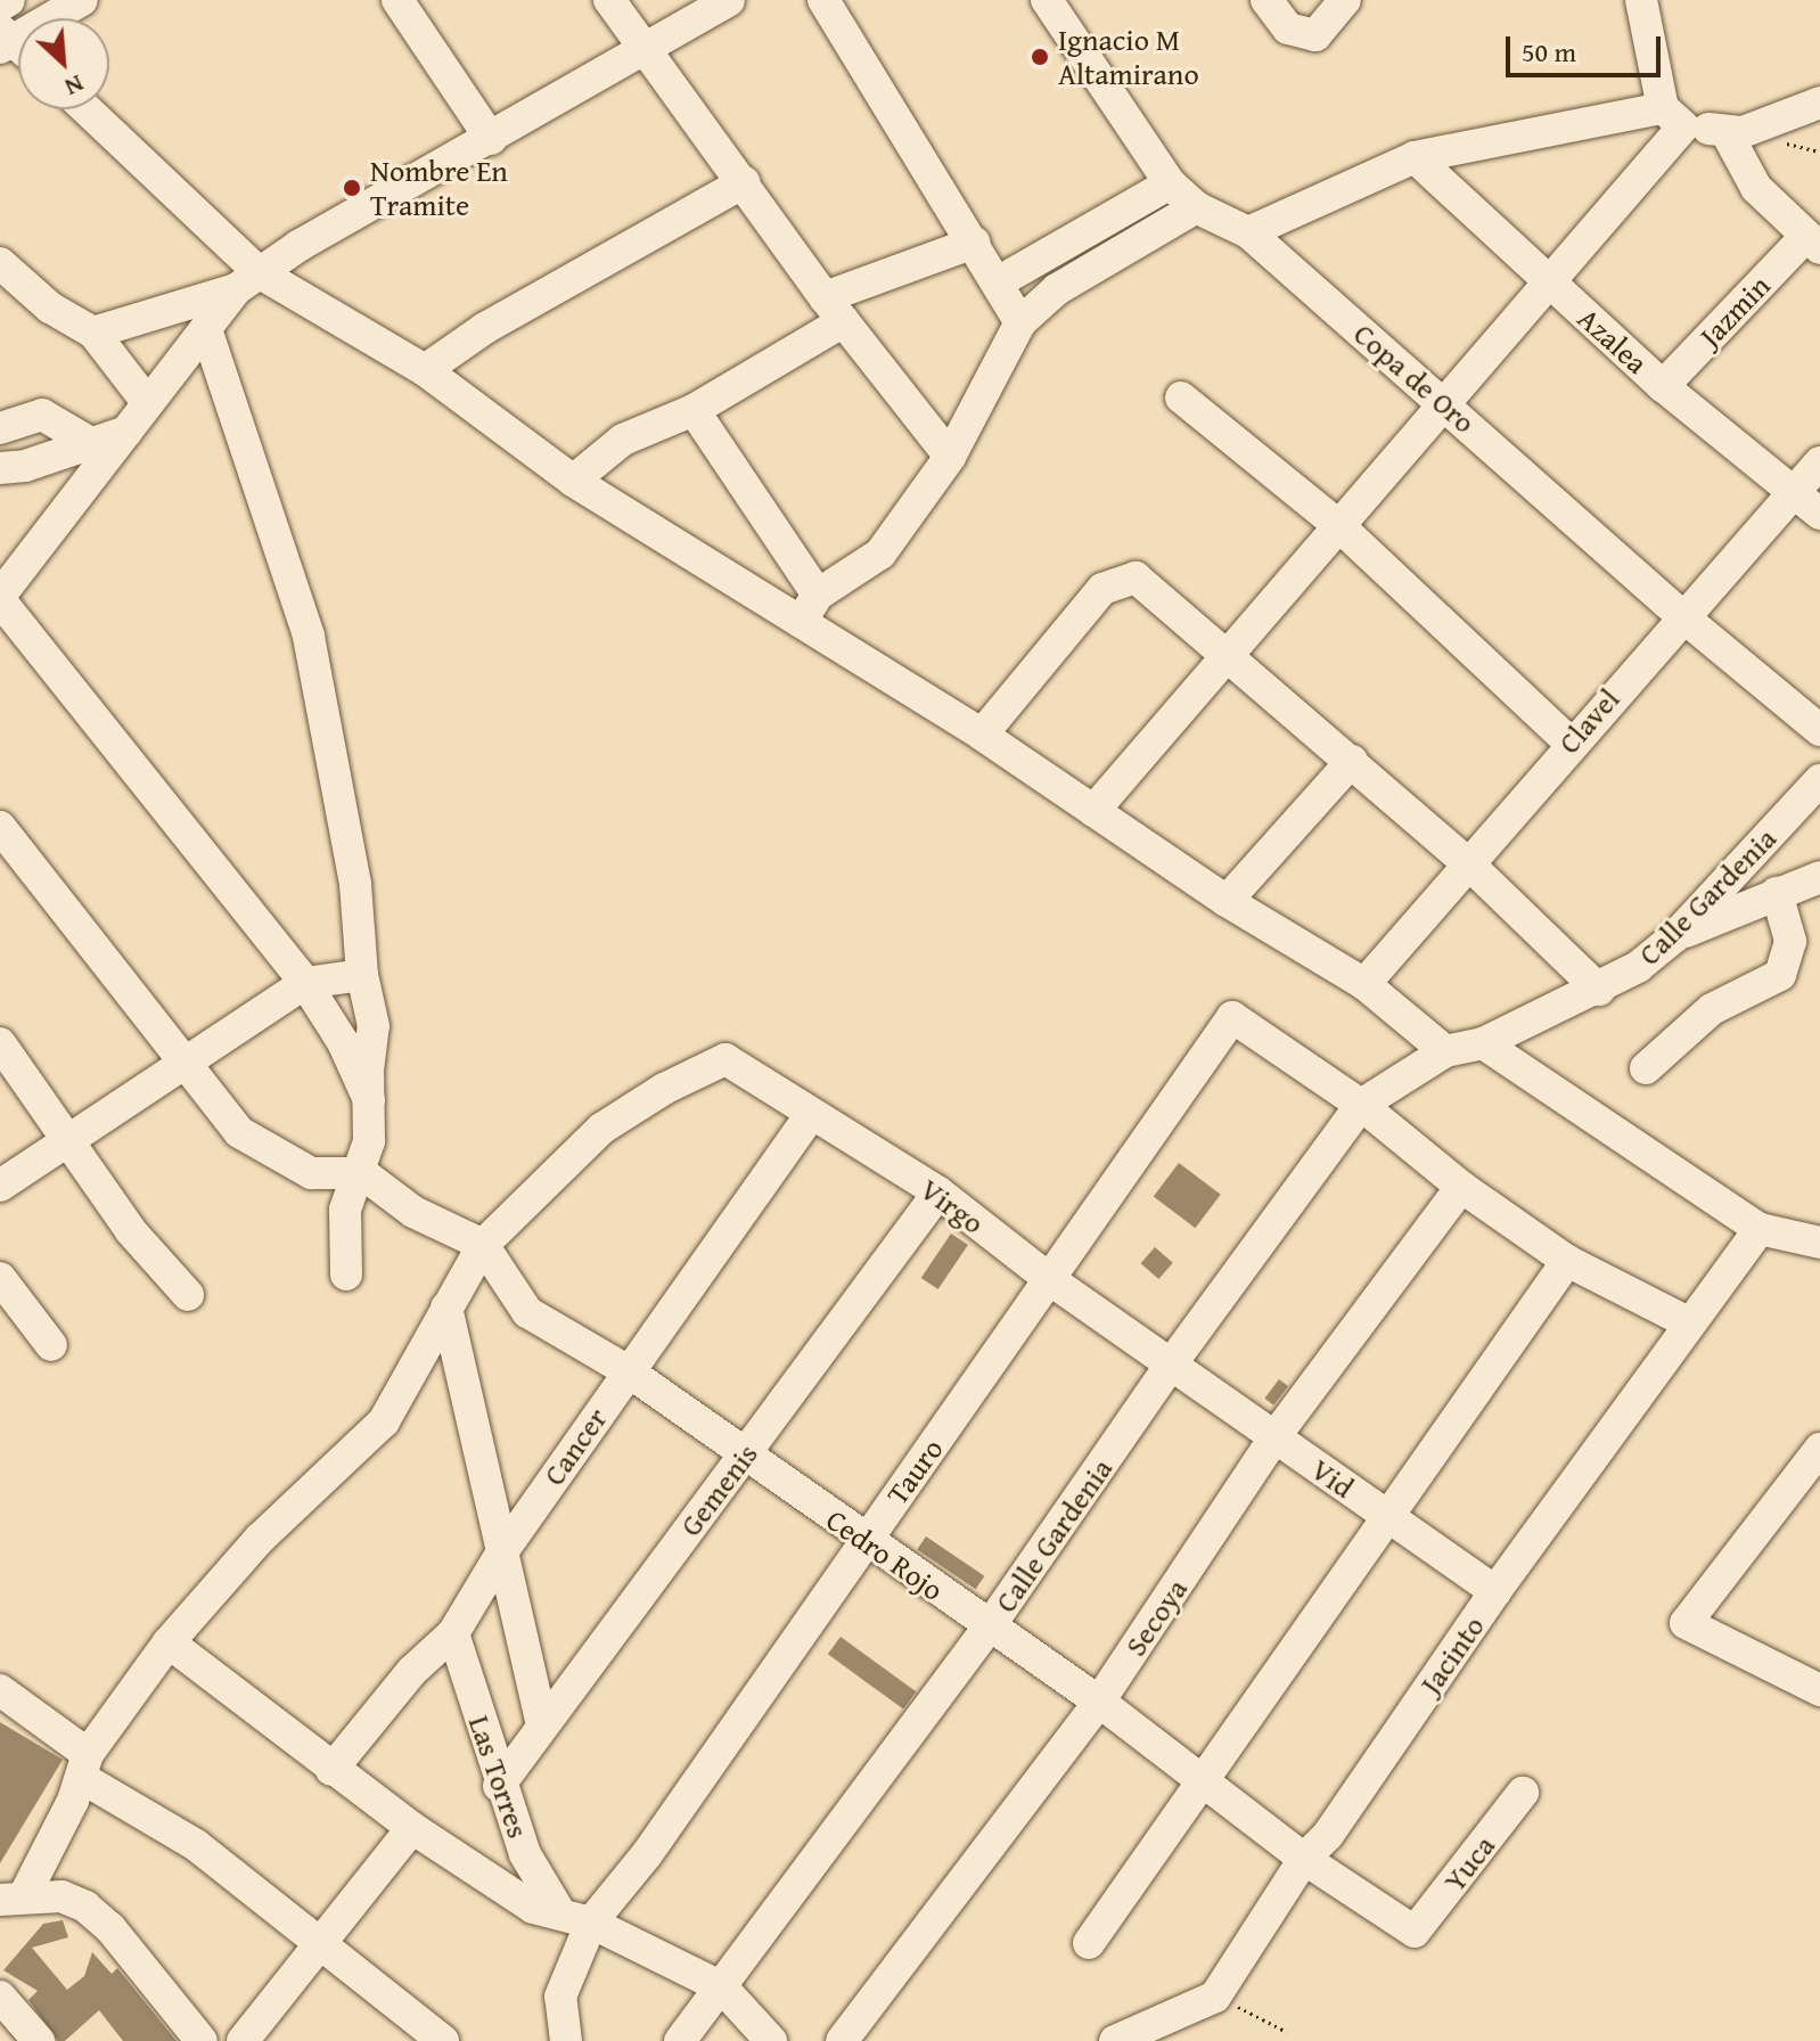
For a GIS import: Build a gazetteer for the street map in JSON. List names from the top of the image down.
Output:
{
  "streets": {
    "street": [
      "Jazmin",
      "Azalea",
      "Copa de Oro",
      "Clavel",
      "Calle Gardenia",
      "Virgo",
      "Cancer",
      "Tauro",
      "Vid",
      "Gemenis",
      "Cedro Rojo",
      "Secoya",
      "Jacinto",
      "Las Torres",
      "Yuca"
    ]
  },
  "crossings": [
    ["Jazmin", "Azalea"],
    ["Azalea", "Clavel"],
    ["Copa de Oro", "Clavel"],
    ["Calle Gardenia", "Virgo"],
    ["Calle Gardenia", "Tauro"],
    ["Calle Gardenia", "Vid"],
    ["Calle Gardenia", "Cedro Rojo"],
    ["Virgo", "Cancer"],
    ["Virgo", "Tauro"],
    ["Virgo", "Vid"],
    ["Virgo", "Gemenis"],
    ["Virgo", "Cedro Rojo"],
    ["Cancer", "Cedro Rojo"],
    ["Cancer", "Las Torres"],
    ["Tauro", "Cedro Rojo"],
    ["Tauro", "Las Torres"],
    ["Vid", "Secoya"],
    ["Vid", "Jacinto"],
    ["Gemenis", "Cedro Rojo"],
    ["Gemenis", "Las Torres"],
    ["Cedro Rojo", "Secoya"],
    ["Cedro Rojo", "Jacinto"],
    ["Cedro Rojo", "Yuca"]
  ],
  "places": ["Ignacio M Altamirano", "Nombre En Tramite"],
  "scale_bar": "50 m",
  "north": "bottom right"
}
